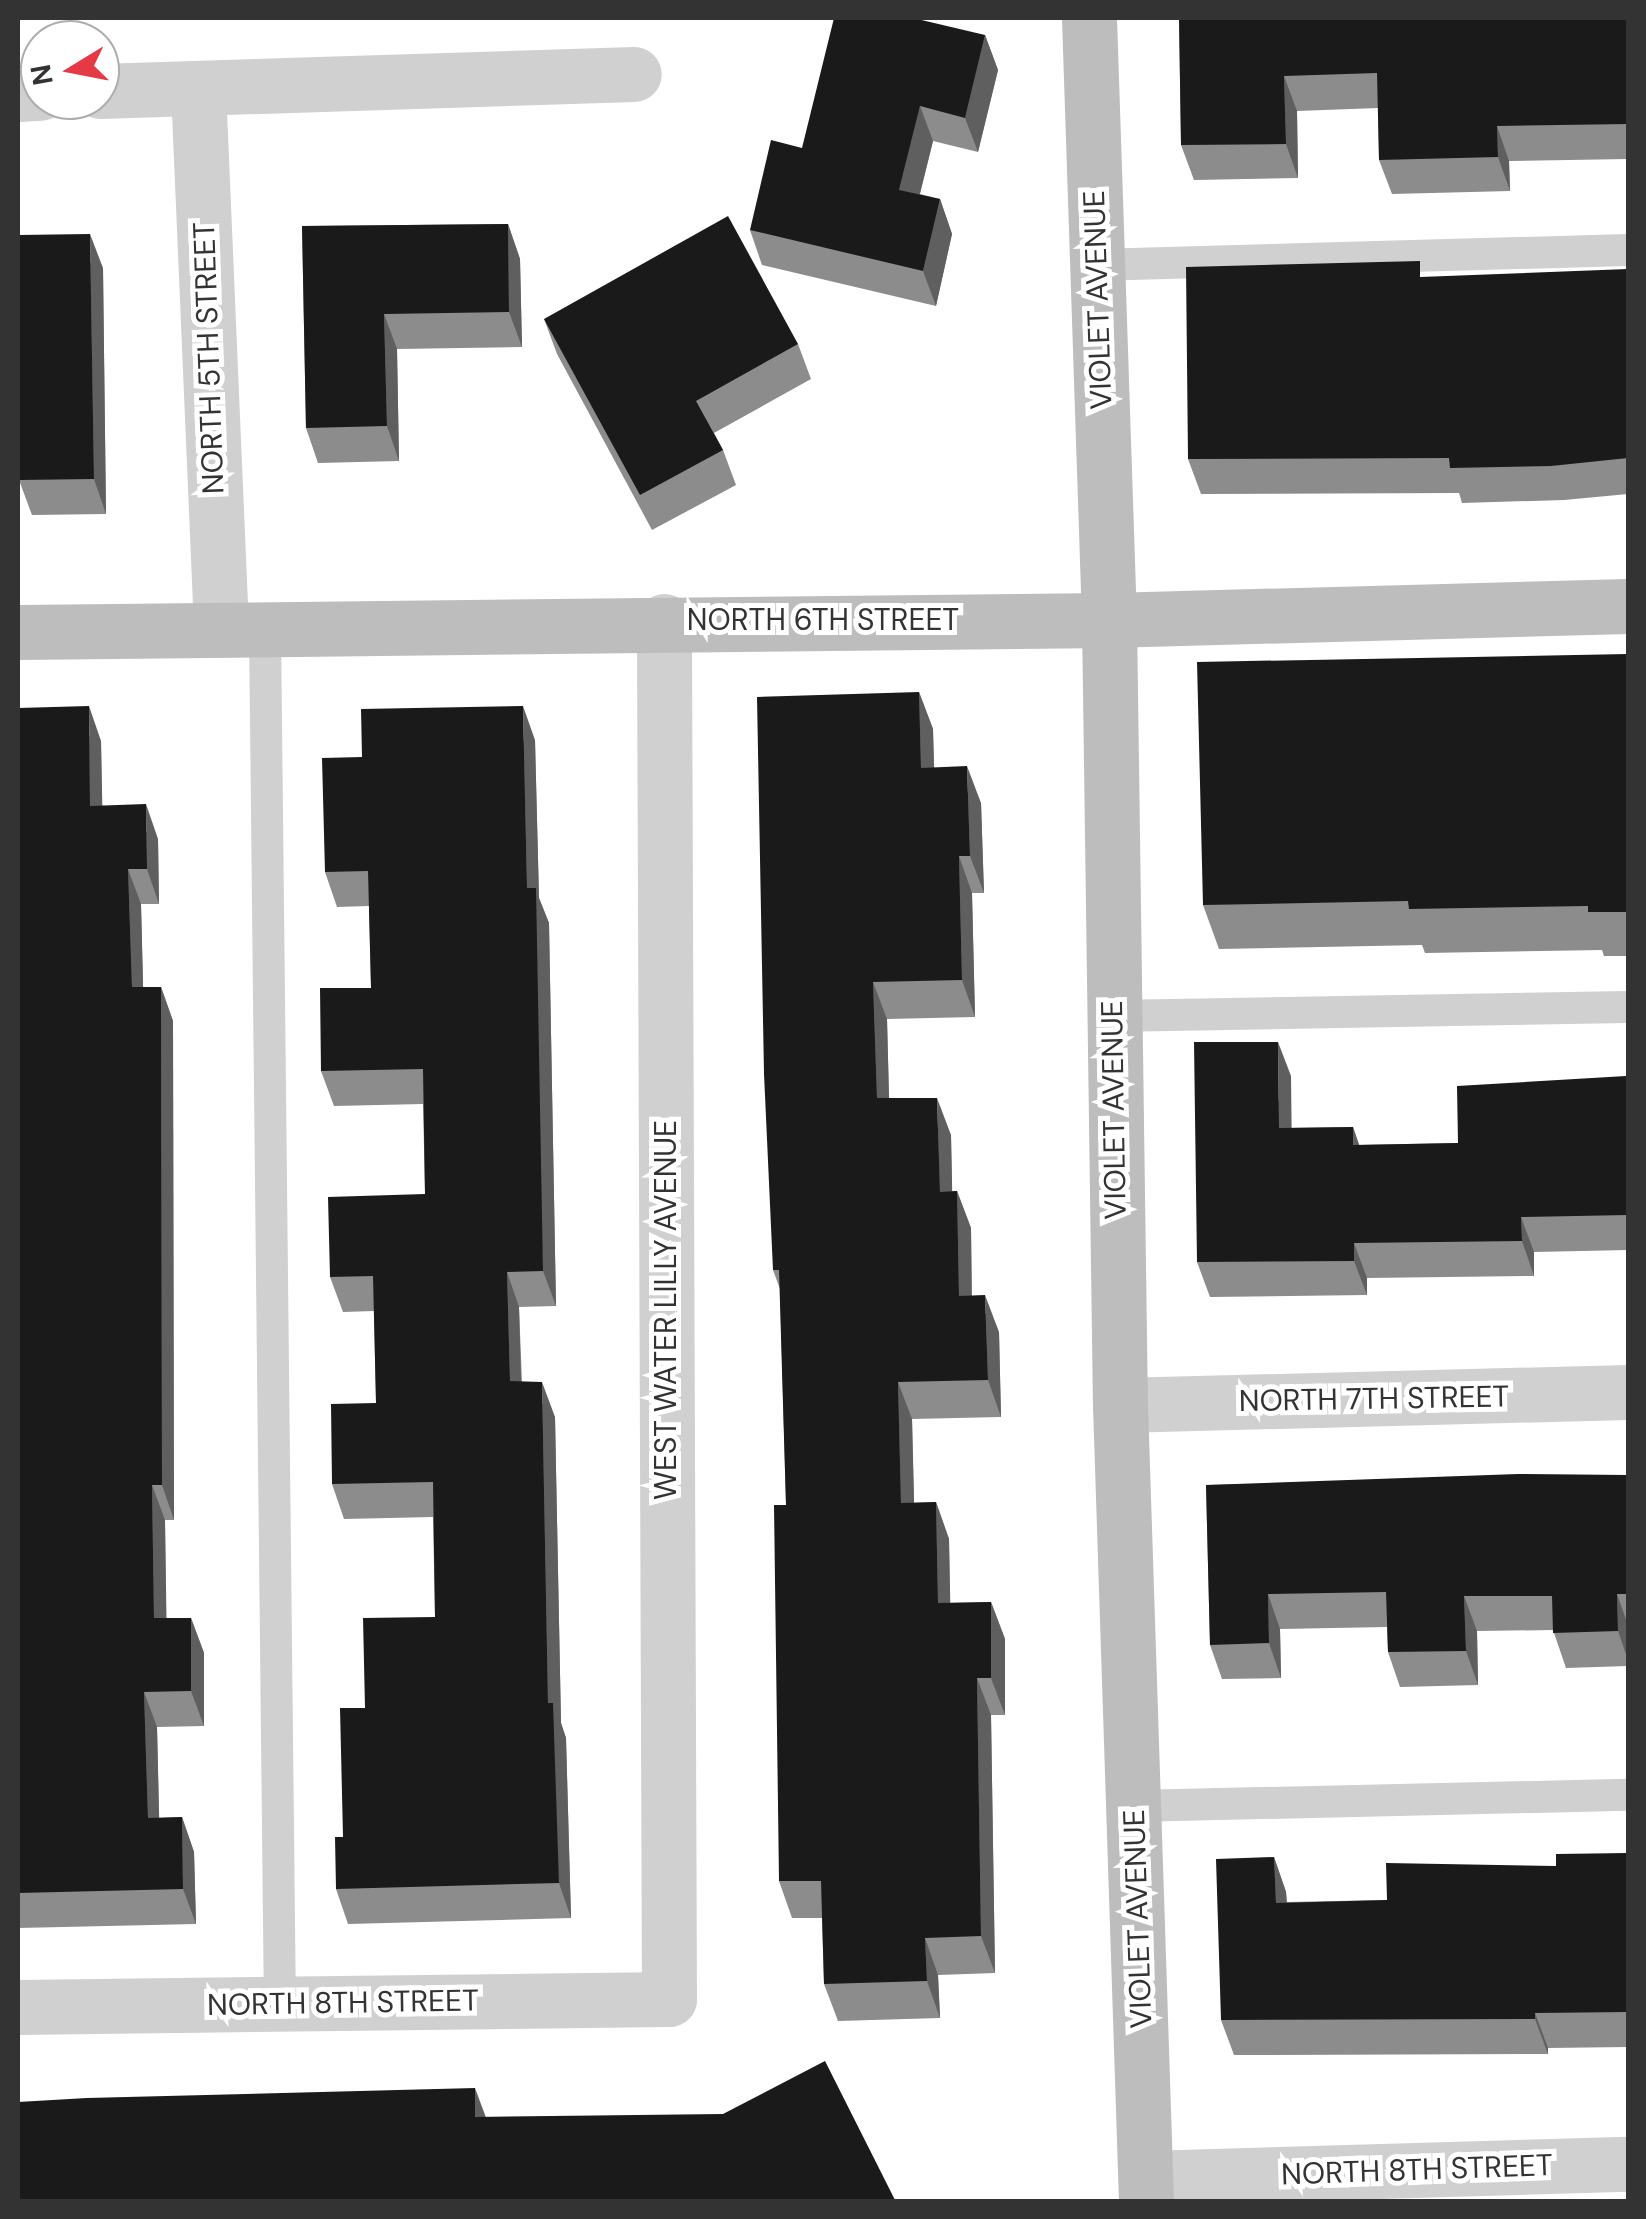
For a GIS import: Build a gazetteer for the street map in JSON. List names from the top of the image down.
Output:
{
  "streets": {
    "street": [
      "VIOLET AVENUE",
      "NORTH 5TH STREET",
      "NORTH 6TH STREET",
      "WEST WATER LILLY AVENUE",
      "NORTH 7TH STREET",
      "NORTH 8TH STREET"
    ]
  },
  "crossings": [
    ["VIOLET AVENUE", "NORTH 6TH STREET"],
    ["VIOLET AVENUE", "NORTH 7TH STREET"],
    ["VIOLET AVENUE", "NORTH 8TH STREET"],
    ["NORTH 5TH STREET", "NORTH 6TH STREET"],
    ["NORTH 6TH STREET", "WEST WATER LILLY AVENUE"],
    ["WEST WATER LILLY AVENUE", "NORTH 8TH STREET"]
  ],
  "north": "left"
}
